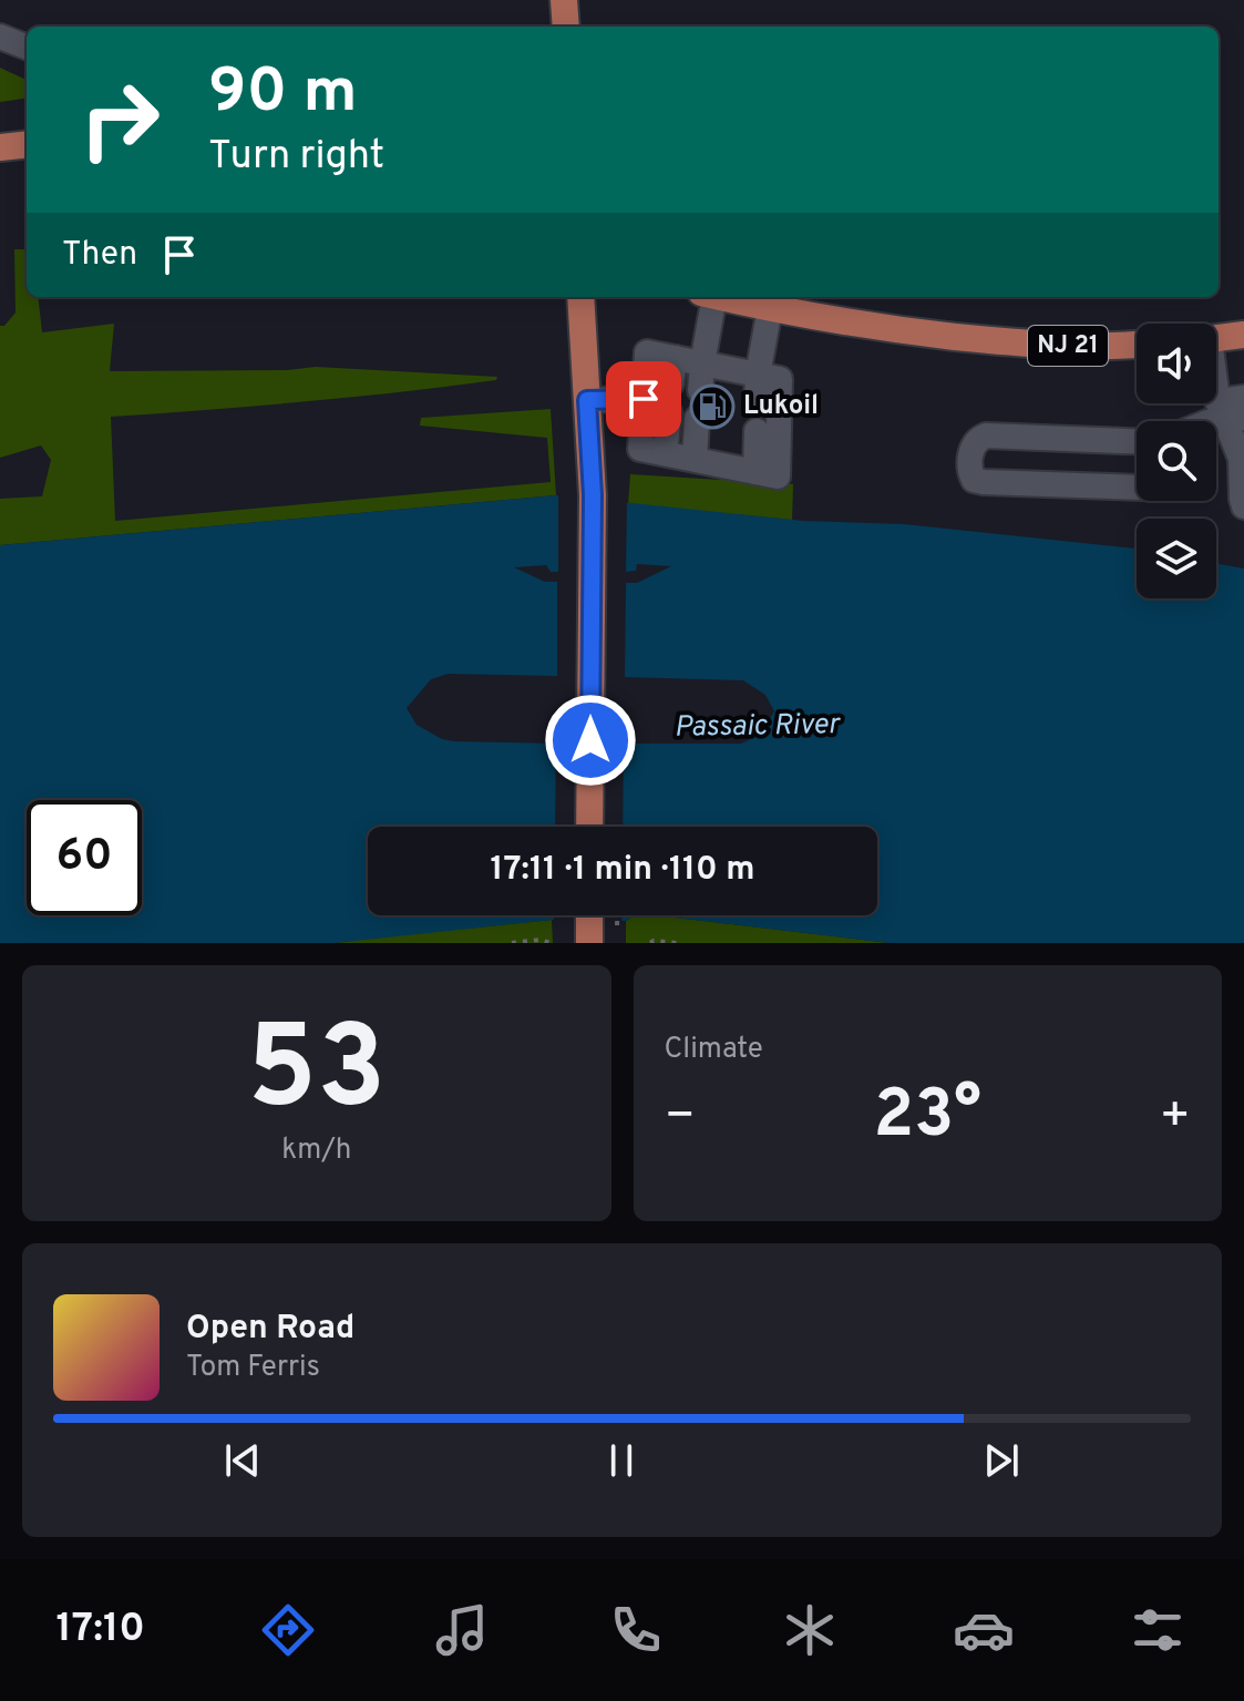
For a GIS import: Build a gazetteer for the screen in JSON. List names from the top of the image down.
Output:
{
  "streets": {
    "main road": ["NJ 21"]
  },
  "water": ["Passaic River"],
  "places": {
    "fuel station": ["Lukoil"]
  },
  "page": {
    "turn": ["90 m", "Turn right"],
    "then": "Then",
    "limit": "60",
    "trip": "17:11 · 1 min · 110 m",
    "tile": [
      ["53", "km/h"],
      "Climate"
    ],
    "heat": ["−", "23°", "+"],
    "song": ["Open Road", "Tom Ferris"],
    "tabs": "17:10"
  }
}
